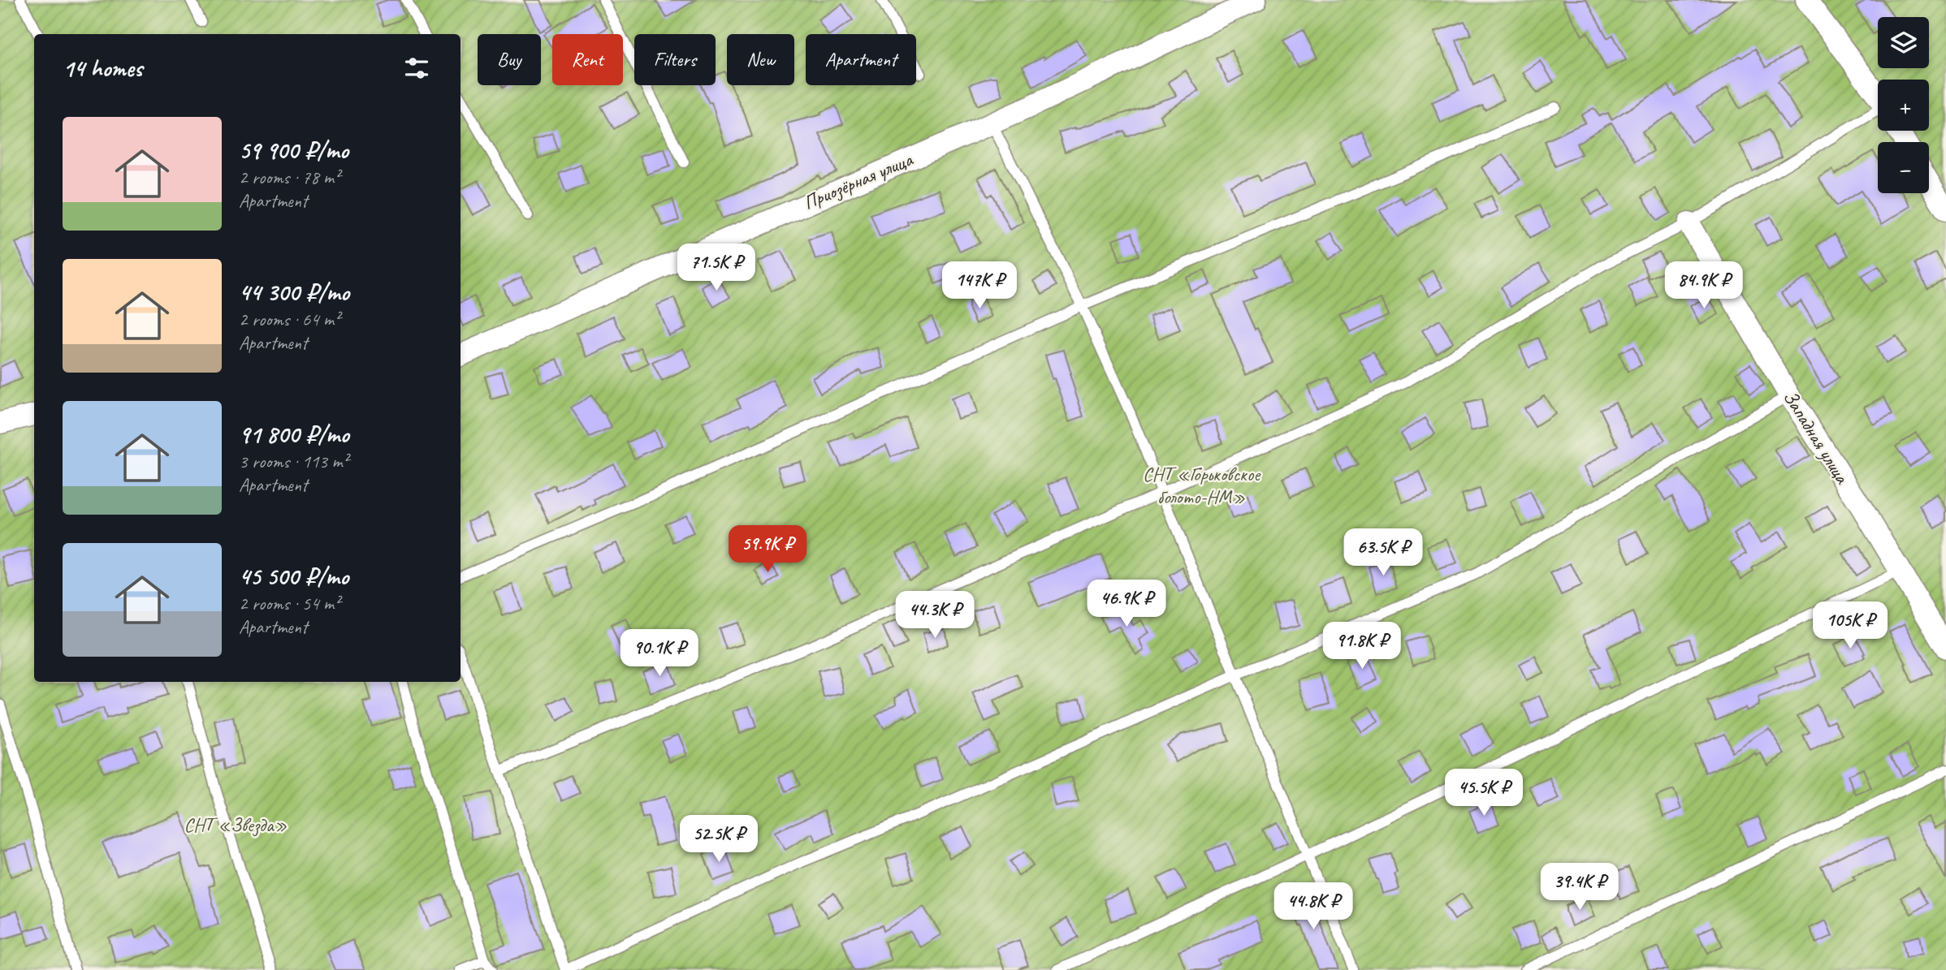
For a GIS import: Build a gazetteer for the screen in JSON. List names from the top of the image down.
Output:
{
  "streets": {
    "street": ["Приозёрная улица", "Западная улица"]
  },
  "parks": ["СНТ «Горьковское болото-НМ»", "СНТ «Звезда»"],
  "page": {
    "map_buttons": ["+", "−"],
    "chip": [
      "Buy",
      "Rent",
      "Filters",
      "New",
      "Apartment"
    ],
    "heading": "14 homes",
    "list": [
      {
        "name": "59 900 ₽/mo",
        "note": "2 rooms · 78 m² · Apartment"
      },
      {
        "name": "44 300 ₽/mo",
        "note": "2 rooms · 64 m² · Apartment"
      },
      {
        "name": "91 800 ₽/mo",
        "note": "3 rooms · 113 m² · Apartment"
      },
      {
        "name": "45 500 ₽/mo",
        "note": "2 rooms · 54 m² · Apartment"
      }
    ],
    "price": [
      "71.5K ₽",
      "147K ₽",
      "84.9K ₽",
      "59.9K ₽",
      "63.5K ₽",
      "46.9K ₽",
      "44.3K ₽",
      "105K ₽",
      "91.8K ₽",
      "90.1K ₽",
      "45.5K ₽",
      "52.5K ₽",
      "39.4K ₽",
      "44.8K ₽"
    ]
  }
}
